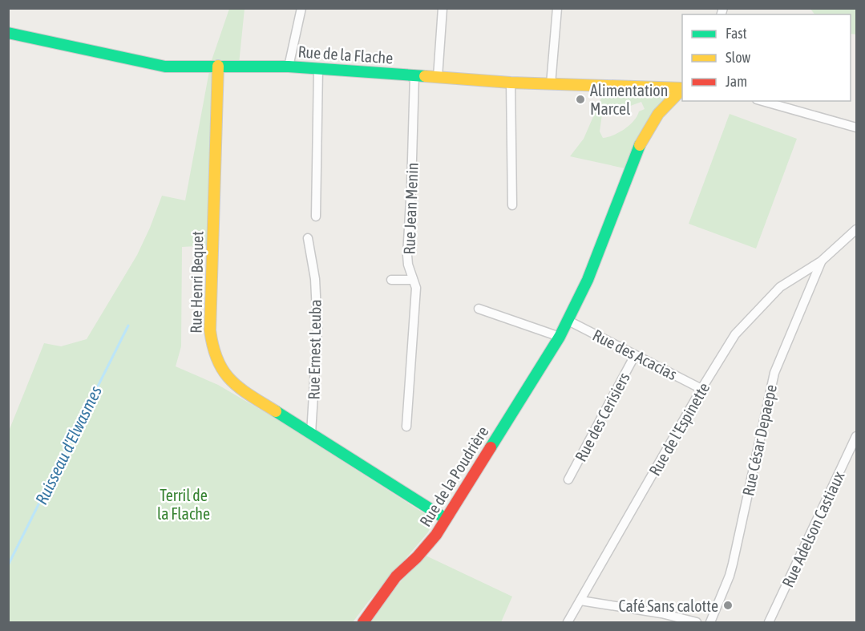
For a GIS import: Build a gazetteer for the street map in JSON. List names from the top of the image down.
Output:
{
  "streets": {
    "street": [
      "Rue de la Flache",
      "Rue Jean Menin",
      "Rue Henri Bequet",
      "Rue Ernest Leuba",
      "Rue des Acacias",
      "Rue des Cerisiers",
      "Rue de l'Espinette",
      "Rue César Depaepe",
      "Rue de la Poudrière",
      "Rue Adelson Castiaux"
    ]
  },
  "crossings": [
    ["Rue de la Flache", "Rue Jean Menin"],
    ["Rue de la Flache", "Rue Henri Bequet"],
    ["Rue Henri Bequet", "Rue Ernest Leuba"],
    ["Rue Henri Bequet", "Rue de la Poudrière"],
    ["Rue des Acacias", "Rue des Cerisiers"],
    ["Rue des Acacias", "Rue de l'Espinette"],
    ["Rue des Acacias", "Rue de la Poudrière"],
    ["Rue de l'Espinette", "Rue César Depaepe"]
  ],
  "water": ["Ruisseau d'Elwasmes"],
  "parks": ["Terril de la Flache"],
  "places": ["Alimentation Marcel", "Café Sans calotte"],
  "legend": ["Fast", "Slow", "Jam"]
}
